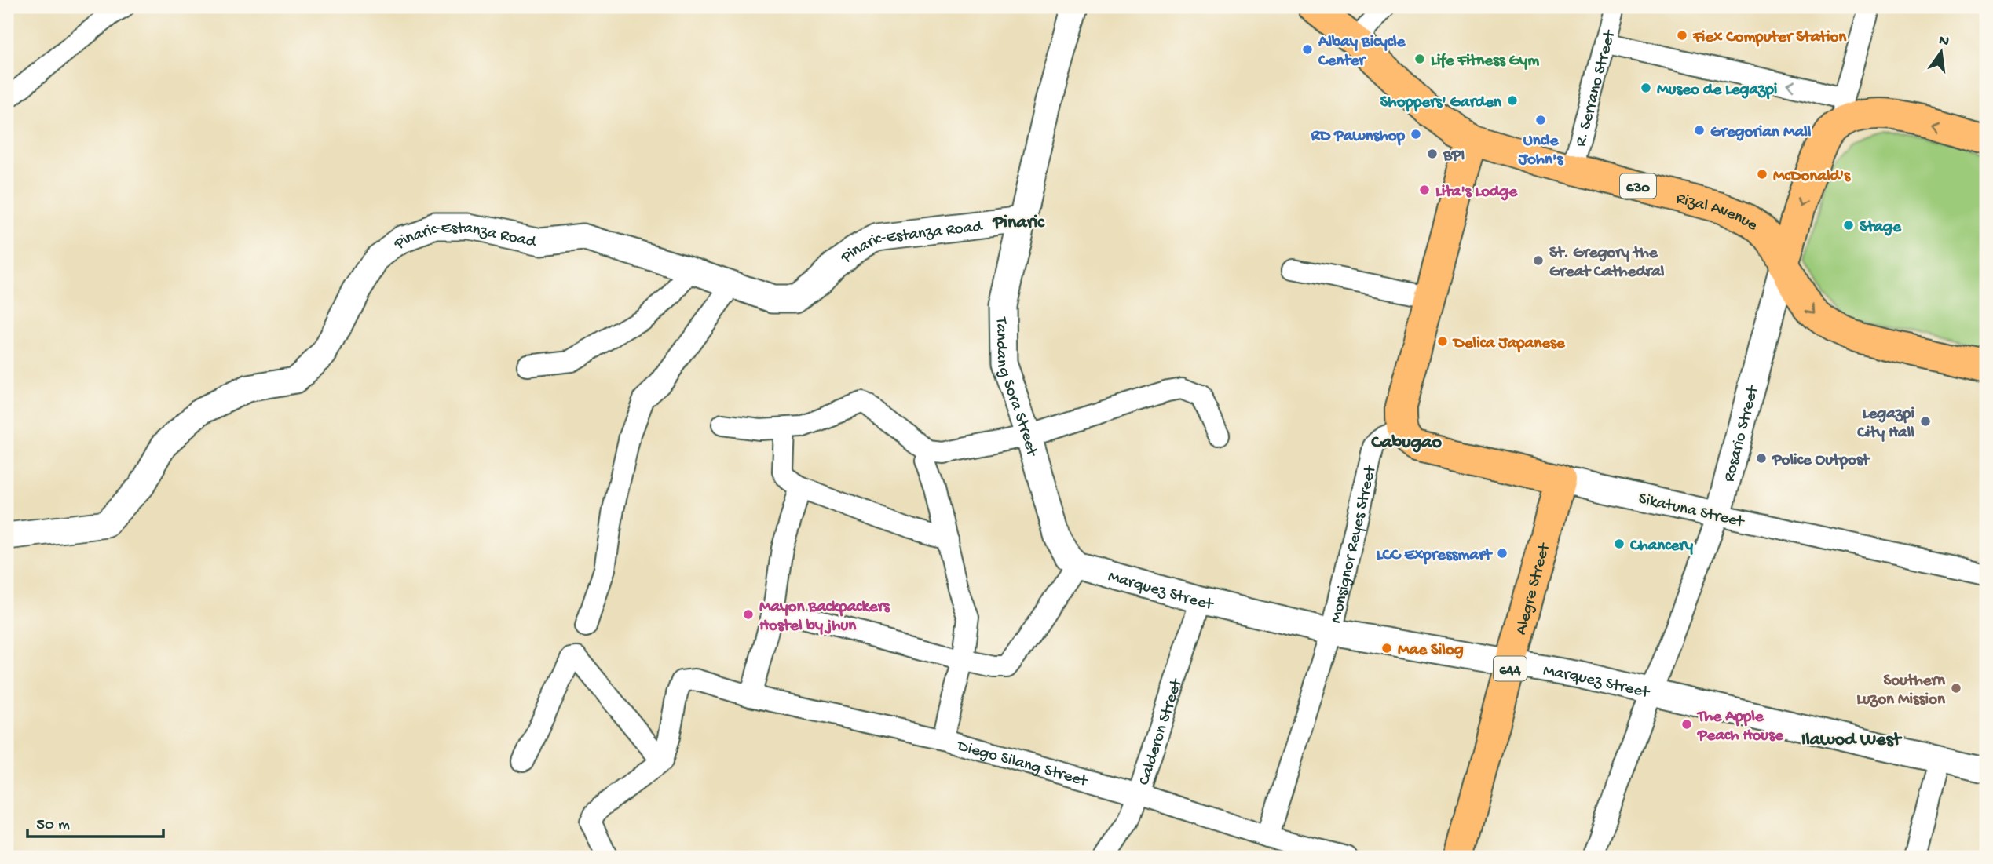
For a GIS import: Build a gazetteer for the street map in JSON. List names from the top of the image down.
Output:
{
  "streets": {
    "main road": [
      "630",
      "Rizal Avenue",
      "Rosario Street",
      "Sikatuna Street",
      "Alegre Street",
      "644"
    ],
    "street": [
      "R. Serrano Street",
      "Pinaric-Estanza Road",
      "Tandang Sora Street",
      "Monsignor Reyes Street",
      "Marquez Street",
      "Calderon Street",
      "Diego Silang Street"
    ]
  },
  "crossings": [
    ["R. Serrano Street", "Rizal Avenue"],
    ["Rizal Avenue", "Rosario Street"],
    ["Pinaric-Estanza Road", "Tandang Sora Street"],
    ["Tandang Sora Street", "Marquez Street"],
    ["Rosario Street", "Sikatuna Street"],
    ["Rosario Street", "Marquez Street"],
    ["Sikatuna Street", "Monsignor Reyes Street"],
    ["Sikatuna Street", "Alegre Street"],
    ["Monsignor Reyes Street", "Marquez Street"],
    ["Monsignor Reyes Street", "Diego Silang Street"],
    ["Marquez Street", "Alegre Street"],
    ["Marquez Street", "Calderon Street"],
    ["Calderon Street", "Diego Silang Street"]
  ],
  "districts": ["Pinaric", "Cabugao", "Ilawod West"],
  "places": [
    "Fiex Computer Station",
    "Albay Bicycle Center",
    "Life Fitness Gym",
    "Museo de Legazpi",
    "Shoppers' Garden",
    "Uncle John's",
    "Gregorian Mall",
    "RD Pawnshop",
    "BPI",
    "McDonald's",
    "Lita's Lodge",
    "Stage",
    "St. Gregory the Great Cathedral",
    "Delica Japanese",
    "Legazpi City Hall",
    "Police Outpost",
    "Chancery",
    "LCC Expressmart",
    "Mayon Backpackers Hostel by jhun",
    "Mae Silog",
    "Southern Luzon Mission",
    "The Apple Peach House"
  ],
  "scale_bar": "50 m",
  "north": "top"
}
